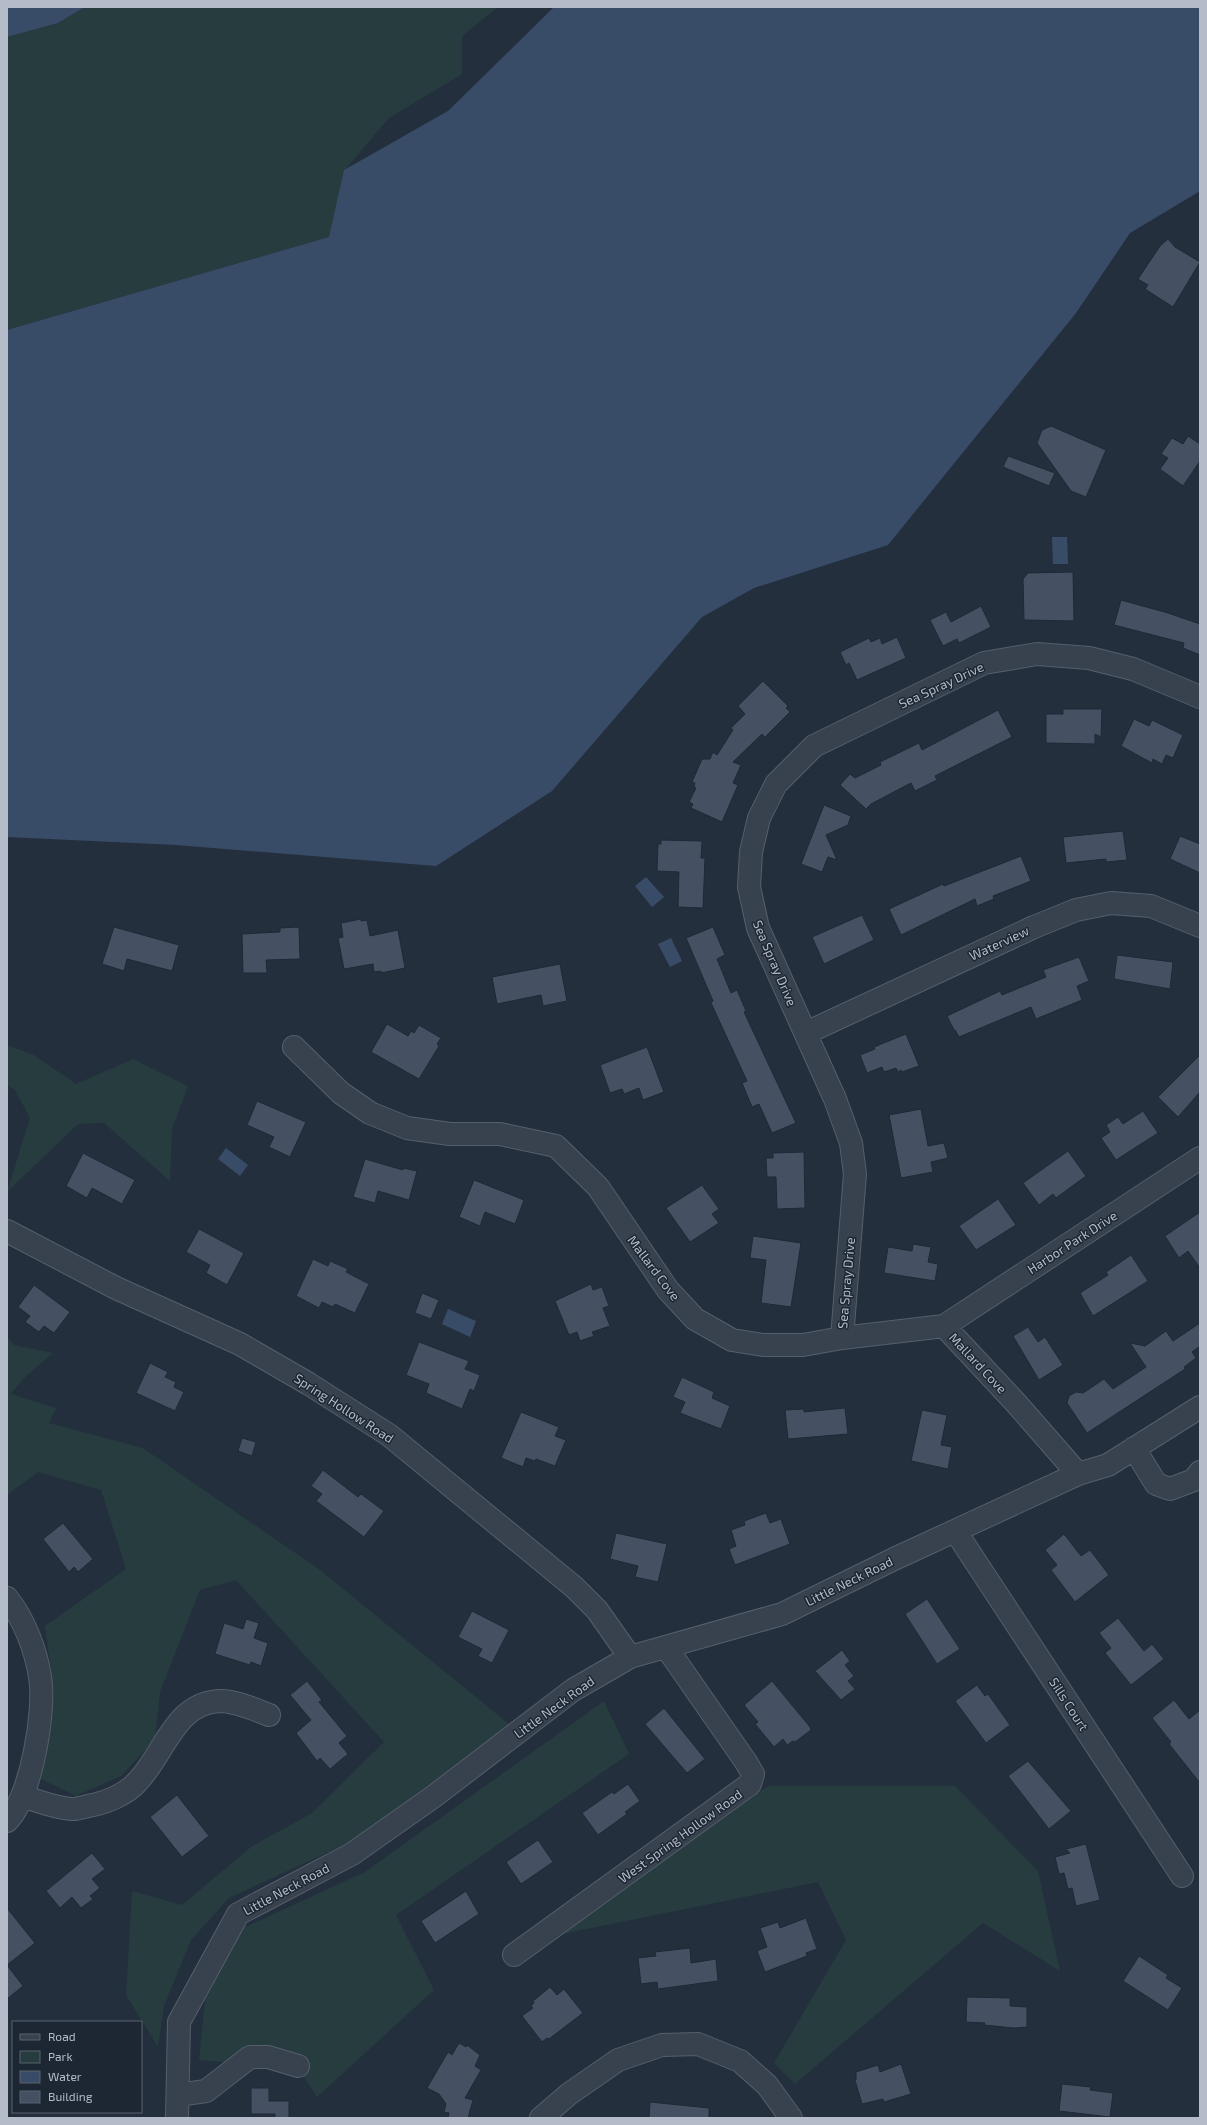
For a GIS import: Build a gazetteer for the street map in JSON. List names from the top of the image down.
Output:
{
  "streets": {
    "street": [
      "Sea Spray Drive",
      "Waterview",
      "Harbor Park Drive",
      "Mallard Cove",
      "Spring Hollow Road",
      "Little Neck Road",
      "Sills Court",
      "West Spring Hollow Road"
    ]
  },
  "crossings": [
    ["Sea Spray Drive", "Waterview"],
    ["Sea Spray Drive", "Mallard Cove"],
    ["Harbor Park Drive", "Mallard Cove"],
    ["Mallard Cove", "Little Neck Road"],
    ["Spring Hollow Road", "Little Neck Road"],
    ["Little Neck Road", "Sills Court"],
    ["Little Neck Road", "West Spring Hollow Road"]
  ],
  "legend": [
    "Road",
    "Park",
    "Water",
    "Building"
  ]
}
